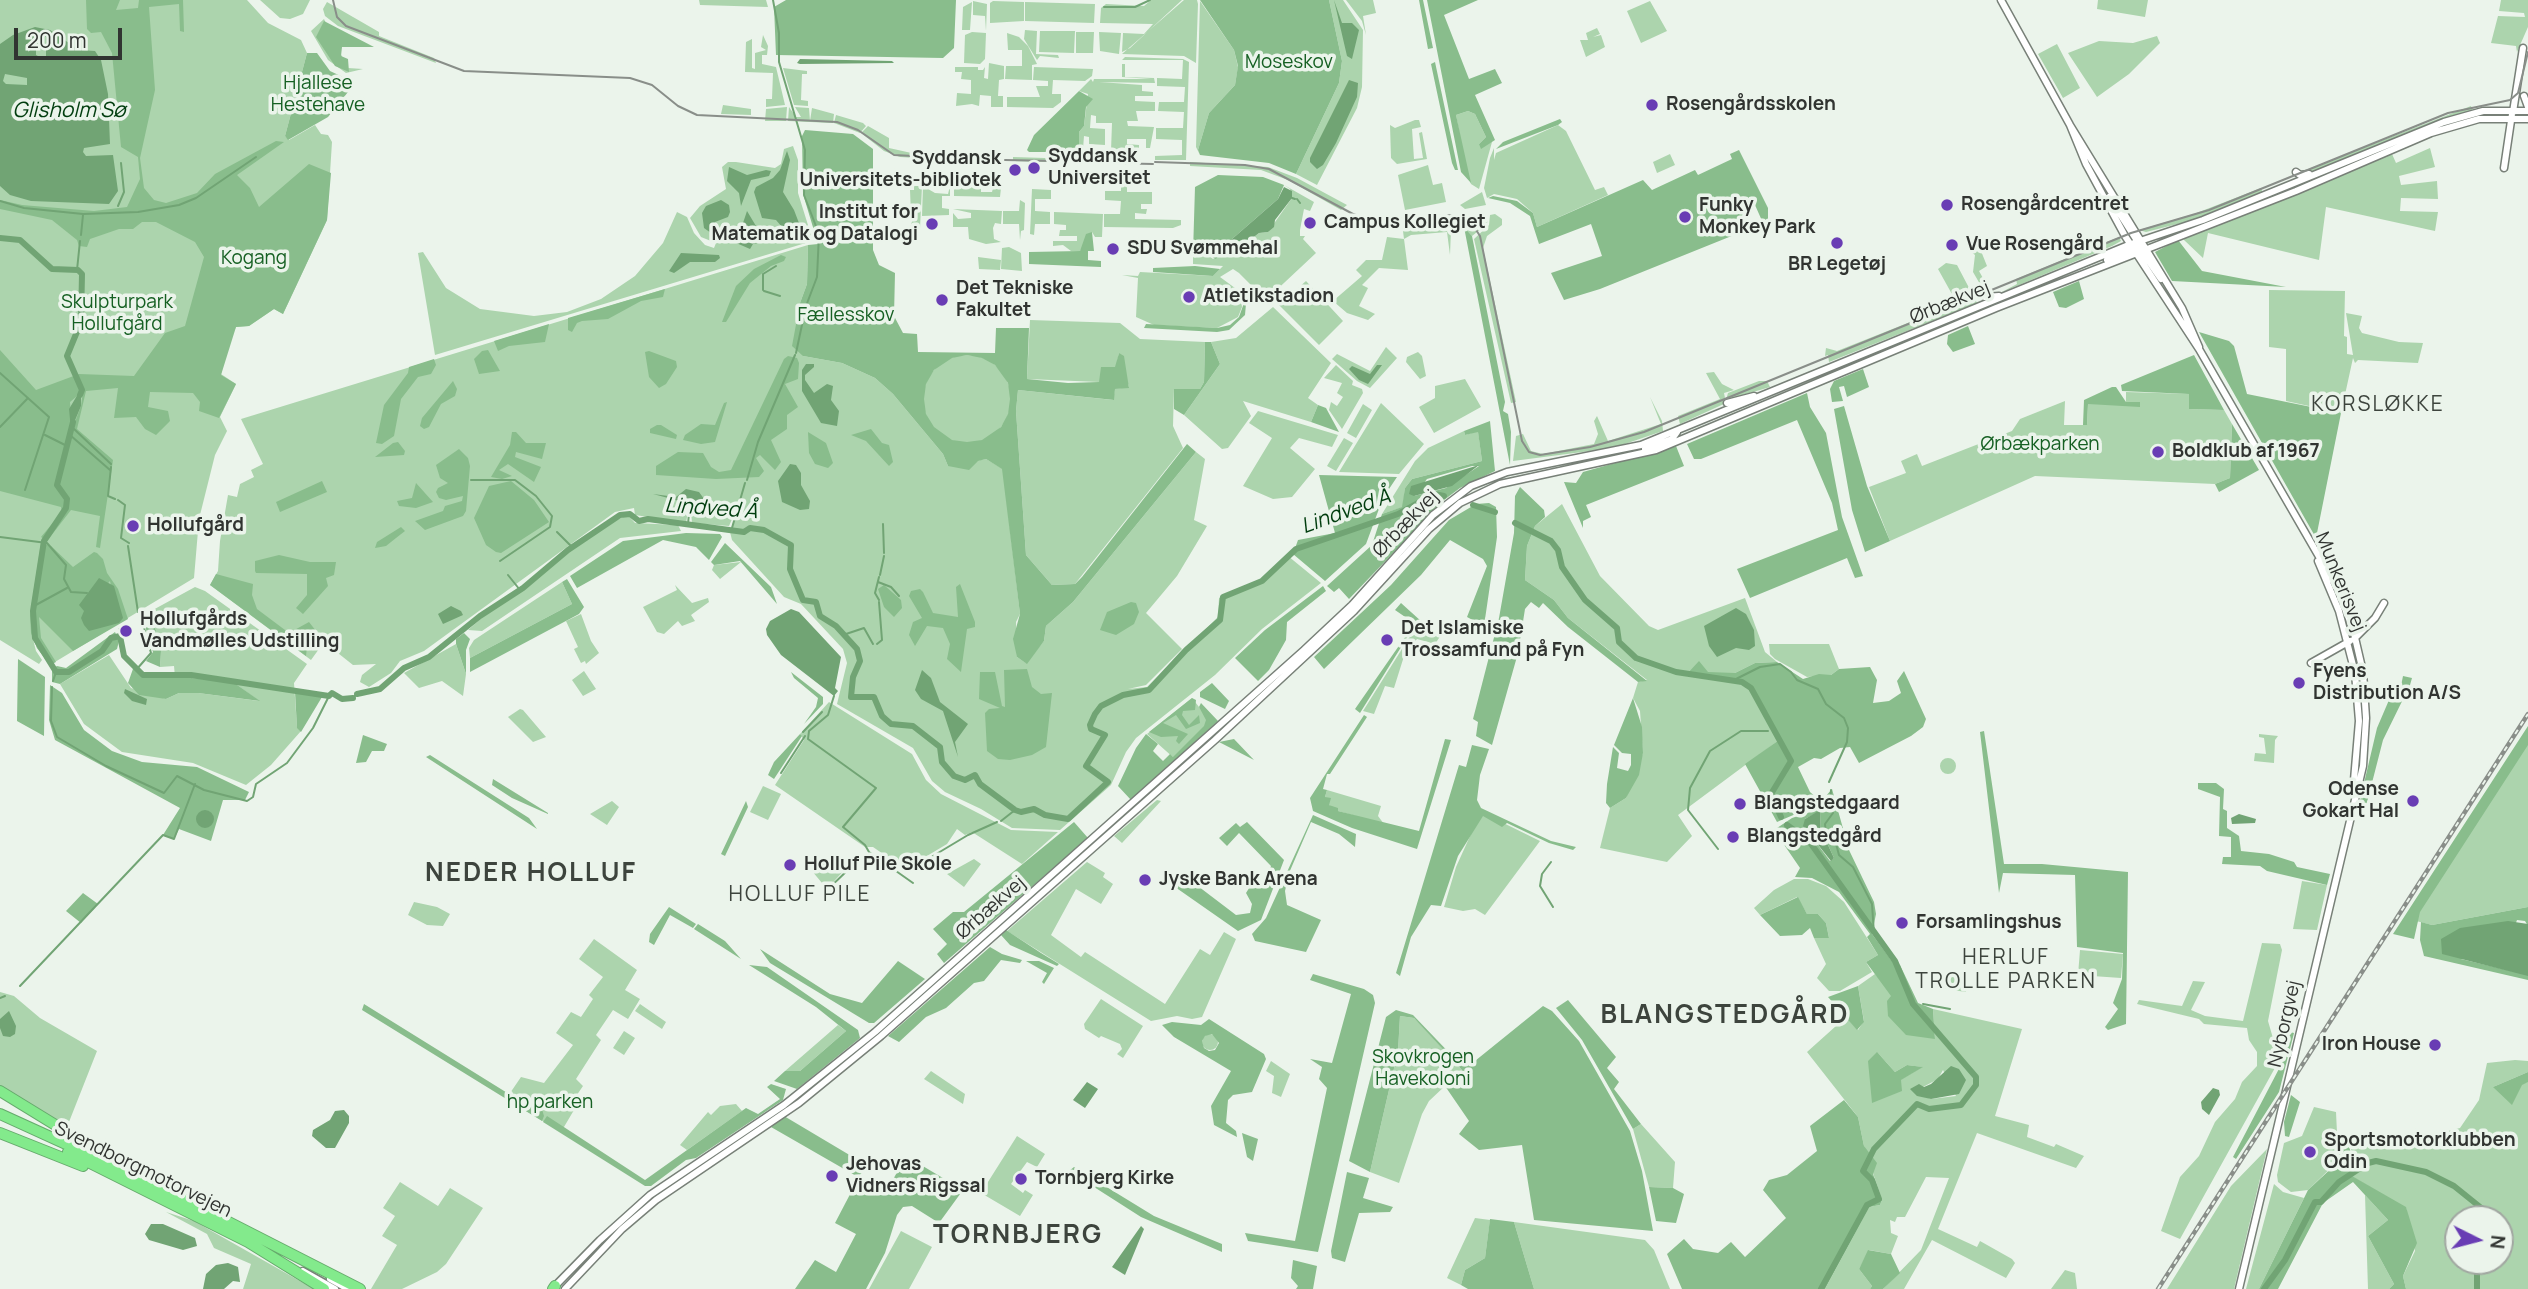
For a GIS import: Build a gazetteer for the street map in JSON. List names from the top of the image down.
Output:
{
  "streets": {
    "highway": ["Svendborgmotorvejen"],
    "main road": ["Ørbækvej", "Munkerisvej", "Nyborgvej"]
  },
  "crossings": [
    ["Ørbækvej", "Munkerisvej"],
    ["Munkerisvej", "Nyborgvej"]
  ],
  "districts": [
    "KORSLØKKE",
    "NEDER HOLLUF",
    "HOLLUF PILE",
    "HERLUF TROLLE PARKEN",
    "BLANGSTEDGÅRD",
    "TORNBJERG"
  ],
  "water": ["Glisholm Sø", "Lindved Å"],
  "parks": [
    "Moseskov",
    "Hjallese Hestehave",
    "Kogang",
    "Skulpturpark Hollufgård",
    "Fællesskov",
    "Ørbækparken",
    "Skovkrogen Havekoloni",
    "hp parken"
  ],
  "places": [
    "Rosengårdsskolen",
    "Syddansk Universitet",
    "Syddansk Universitets-bibliotek",
    "Rosengårdcentret",
    "Funky Monkey Park",
    "Campus Kollegiet",
    "Institut for Matematik og Datalogi",
    "BR Legetøj",
    "Vue Rosengård",
    "SDU Svømmehal",
    "Atletikstadion",
    "Det Tekniske Fakultet",
    "Boldklub af 1967",
    "Hollufgård",
    "Hollufgårds Vandmølles Udstilling",
    "Det Islamiske Trossamfund på Fyn",
    "Fyens Distribution A/S",
    "Odense Gokart Hal",
    "Blangstedgaard",
    "Blangstedgård",
    "Holluf Pile Skole",
    "Jyske Bank Arena",
    "Forsamlingshus",
    "Iron House",
    "Sportsmotorklubben Odin",
    "Jehovas Vidners Rigssal",
    "Tornbjerg Kirke"
  ],
  "scale_bar": "200 m",
  "north": "right"
}
